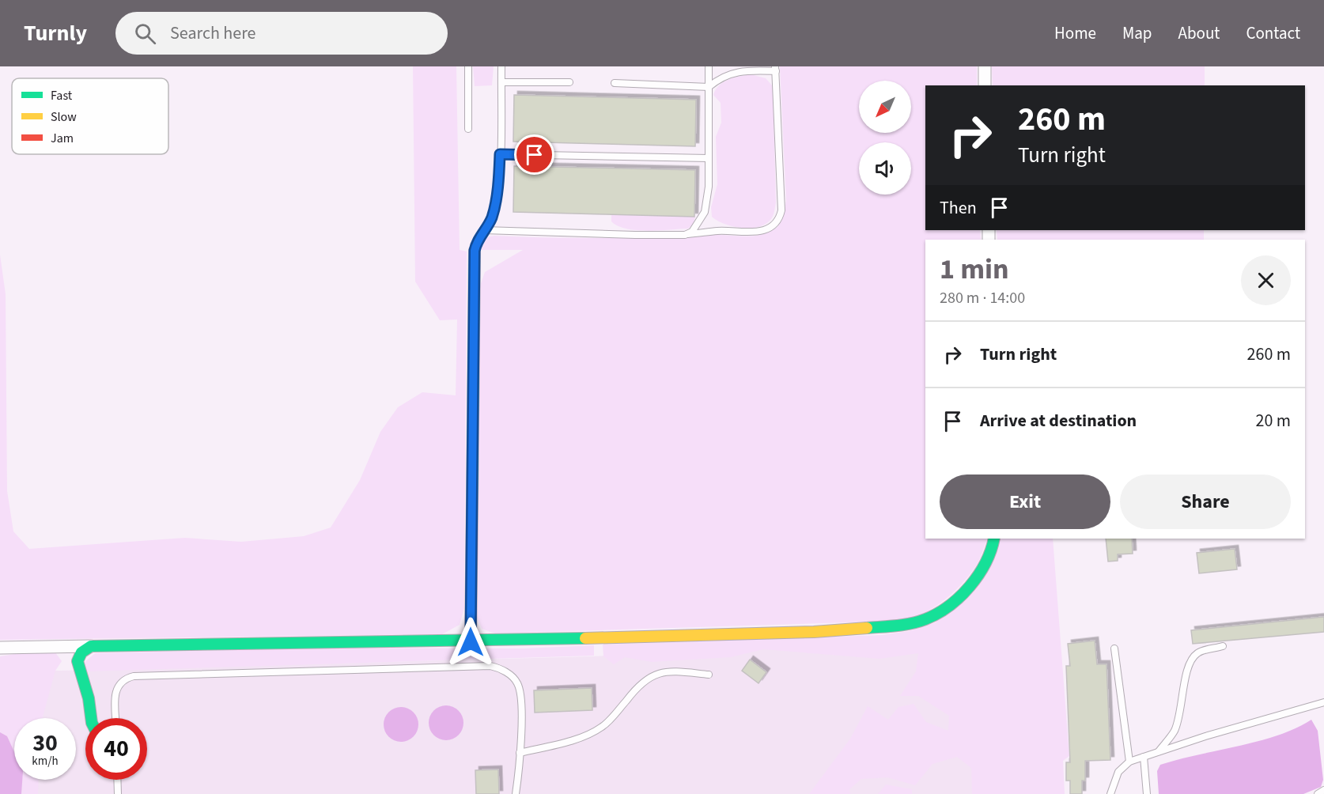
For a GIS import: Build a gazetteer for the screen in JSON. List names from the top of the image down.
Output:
{
  "legend": ["Fast", "Slow", "Jam"],
  "north": "bottom left",
  "page": {
    "header": "Turnly",
    "search": "Search here",
    "nav": [
      "Home",
      "Map",
      "About",
      "Contact"
    ],
    "turn": ["260 m", "Turn right"],
    "then": "Then",
    "heading": ["1 min", "280 m · 14:00"],
    "list": [
      {
        "name": "Turn right",
        "value": "260 m"
      },
      {
        "name": "Arrive at destination",
        "value": "20 m"
      }
    ],
    "buttons": ["Exit", "Share"],
    "speed": "30 km/h",
    "limit": "40"
  }
}
